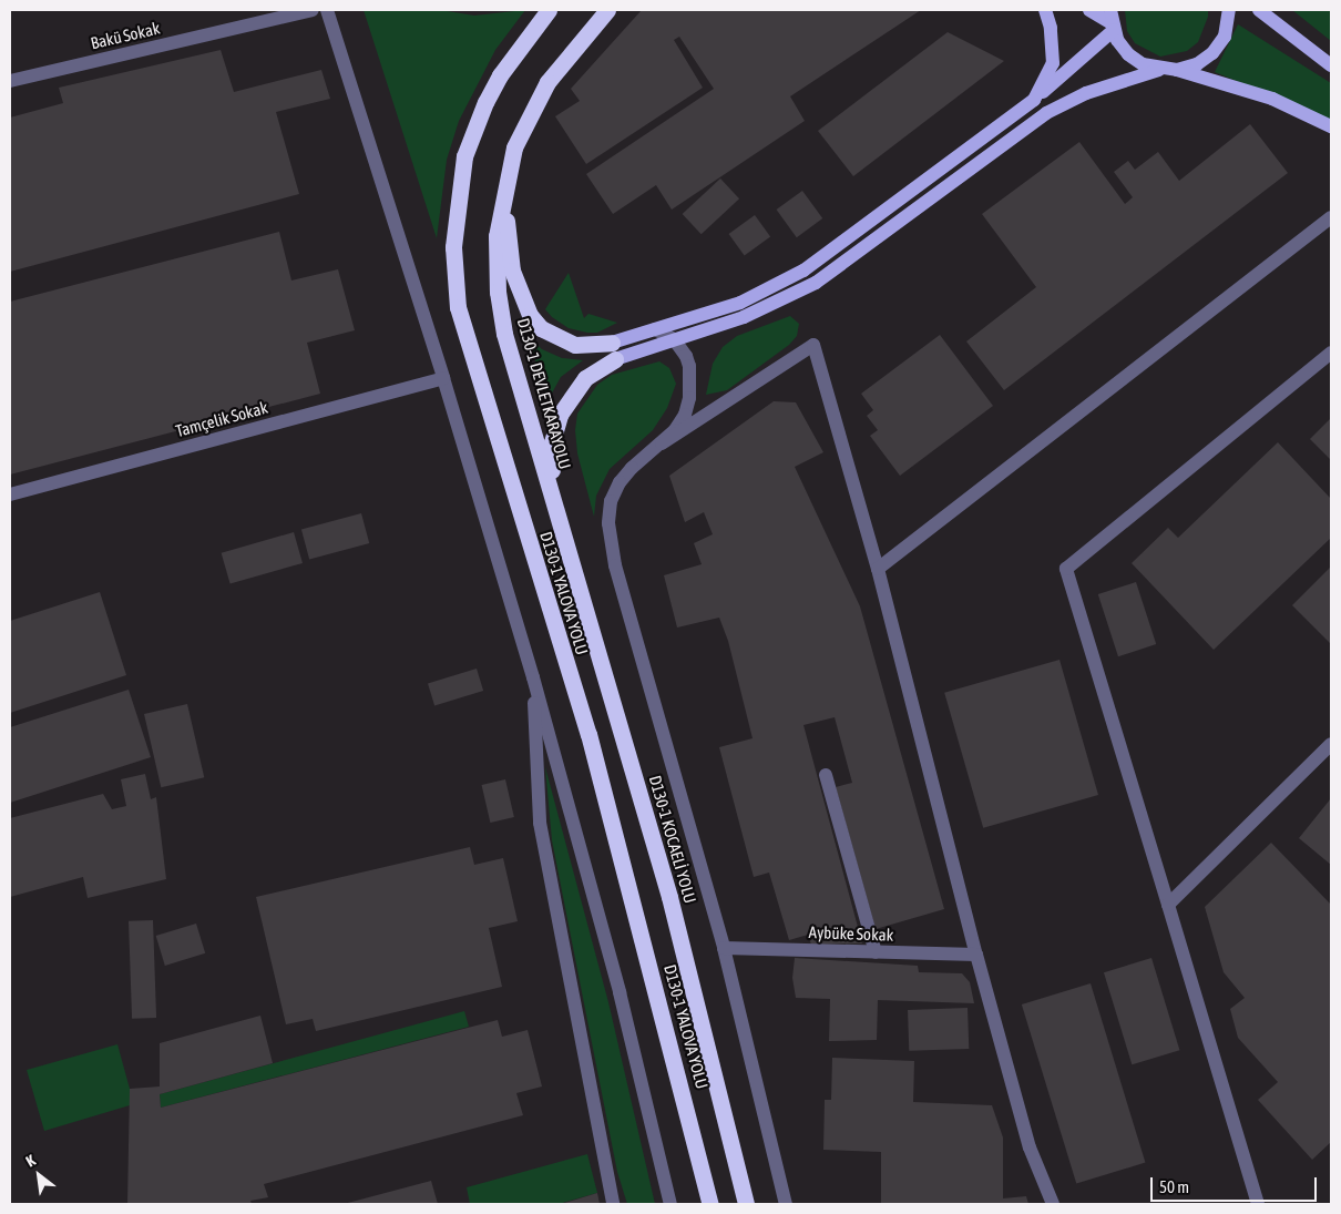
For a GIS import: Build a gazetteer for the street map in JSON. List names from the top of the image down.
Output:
{
  "streets": {
    "highway": ["D130-1 DEVLETKARAYOLU", "D130-1 YALOVA YOLU", "D130-1 KOCAELİ YOLU"],
    "street": ["Bakü Sokak", "Tamçelik Sokak", "Aybüke Sokak"]
  },
  "crossings": [
    ["D130-1 DEVLETKARAYOLU", "D130-1 KOCAELİ YOLU"]
  ],
  "scale_bar": "50 m",
  "north": "top left"
}
